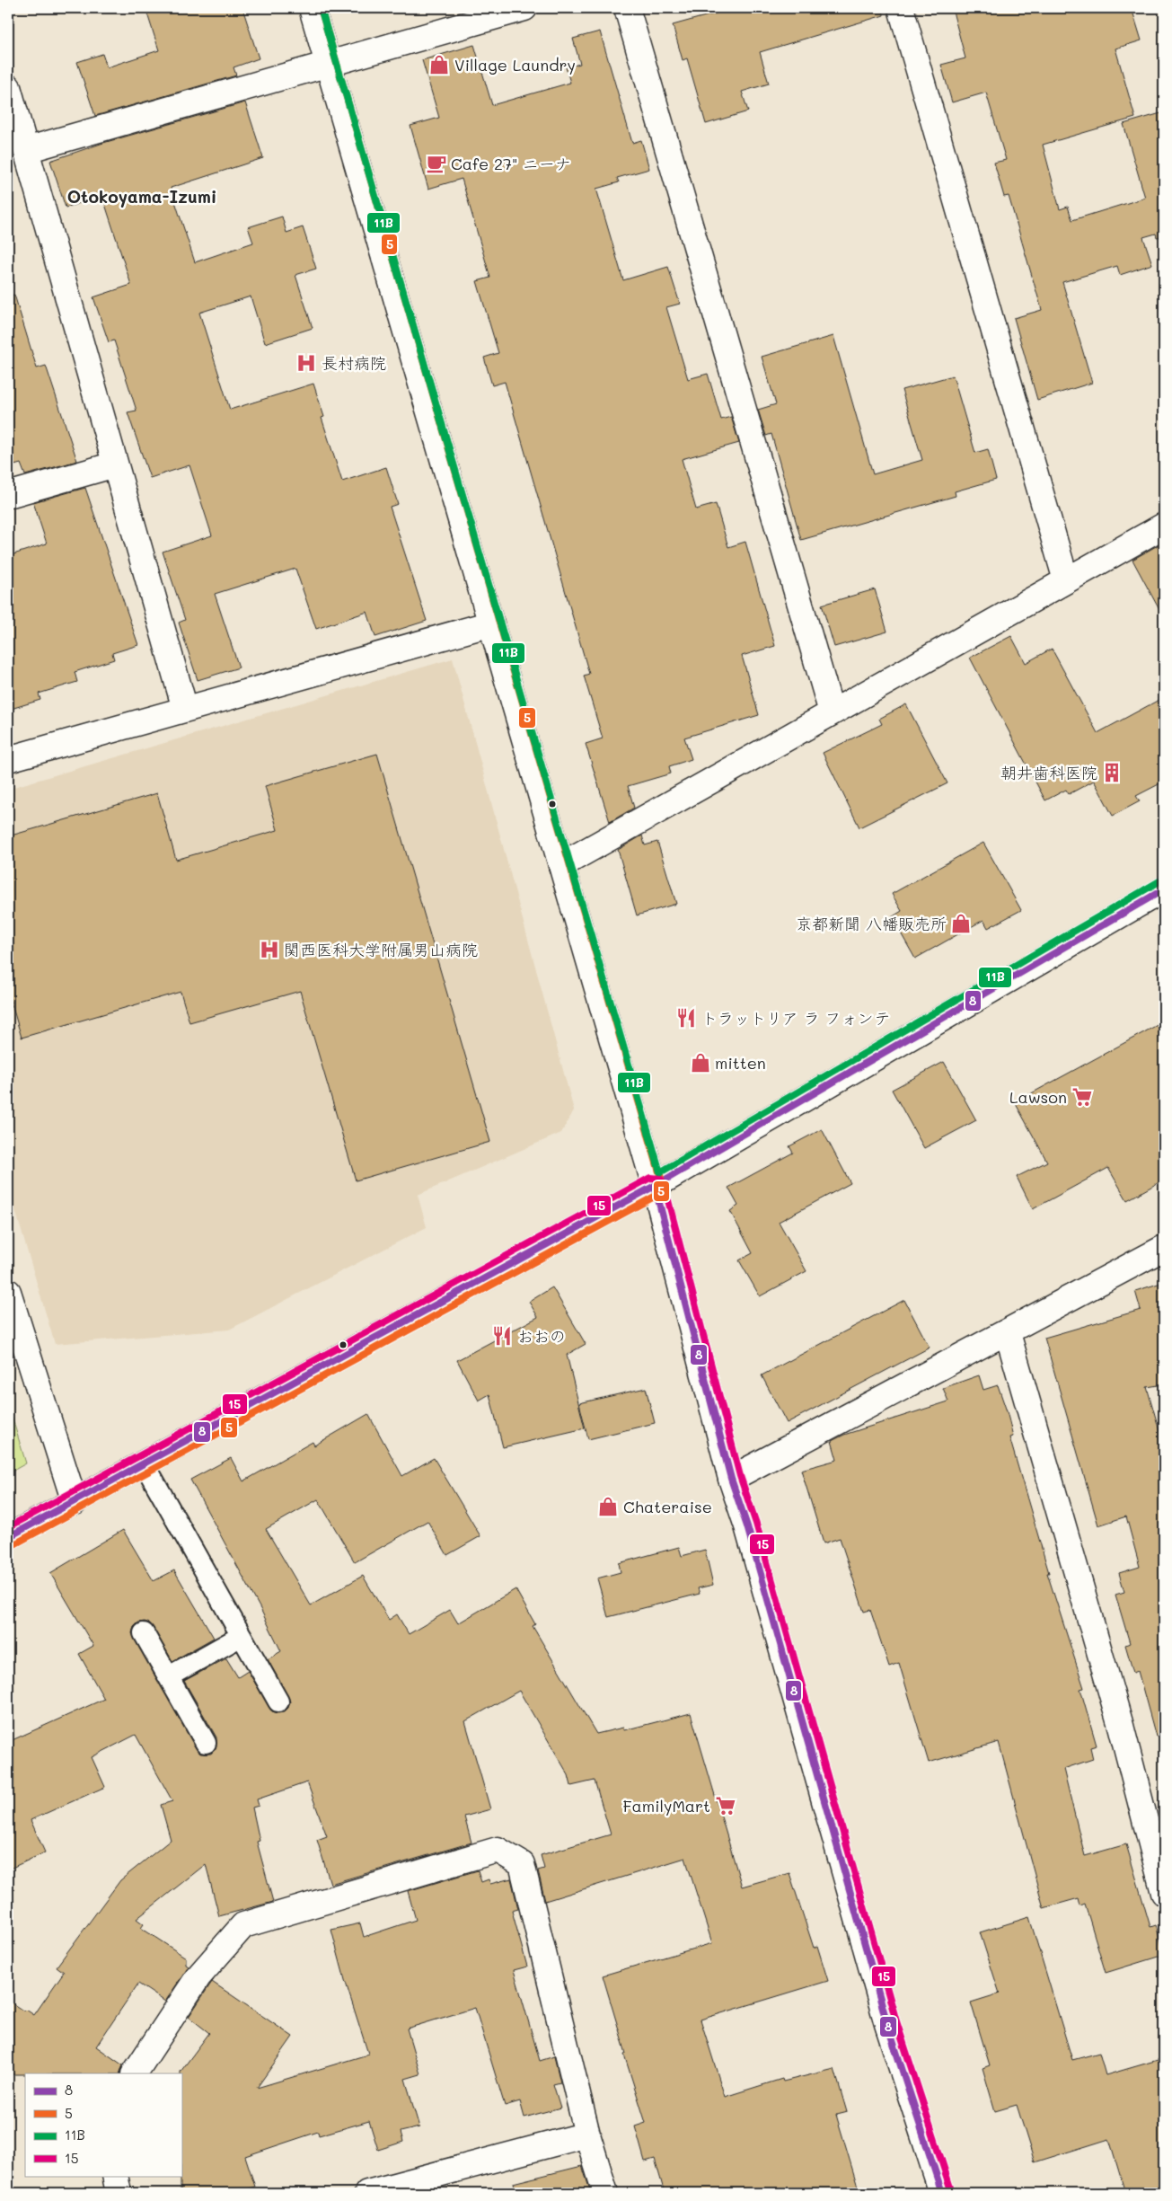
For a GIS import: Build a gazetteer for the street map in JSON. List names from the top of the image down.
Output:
{
  "districts": ["Otokoyama-Izumi"],
  "places": {
    "shop": [
      "Village Laundry",
      "京都新聞 八幡販売所",
      "mitten",
      "Chateraise"
    ],
    "cafe": ["Cafe 27\" ニーナ"],
    "hospital": ["長村病院", "関西医科大学附属男山病院"],
    "building": ["朝井歯科医院"],
    "restaurant": ["トラットリア ラ フォンテ", "おおの"],
    "supermarket": ["Lawson", "FamilyMart"]
  },
  "lines": [
    "transit line 5",
    "transit line 11B",
    "transit line 8",
    "transit line 15"
  ],
  "legend": [
    "8",
    "5",
    "11B",
    "15"
  ]
}
